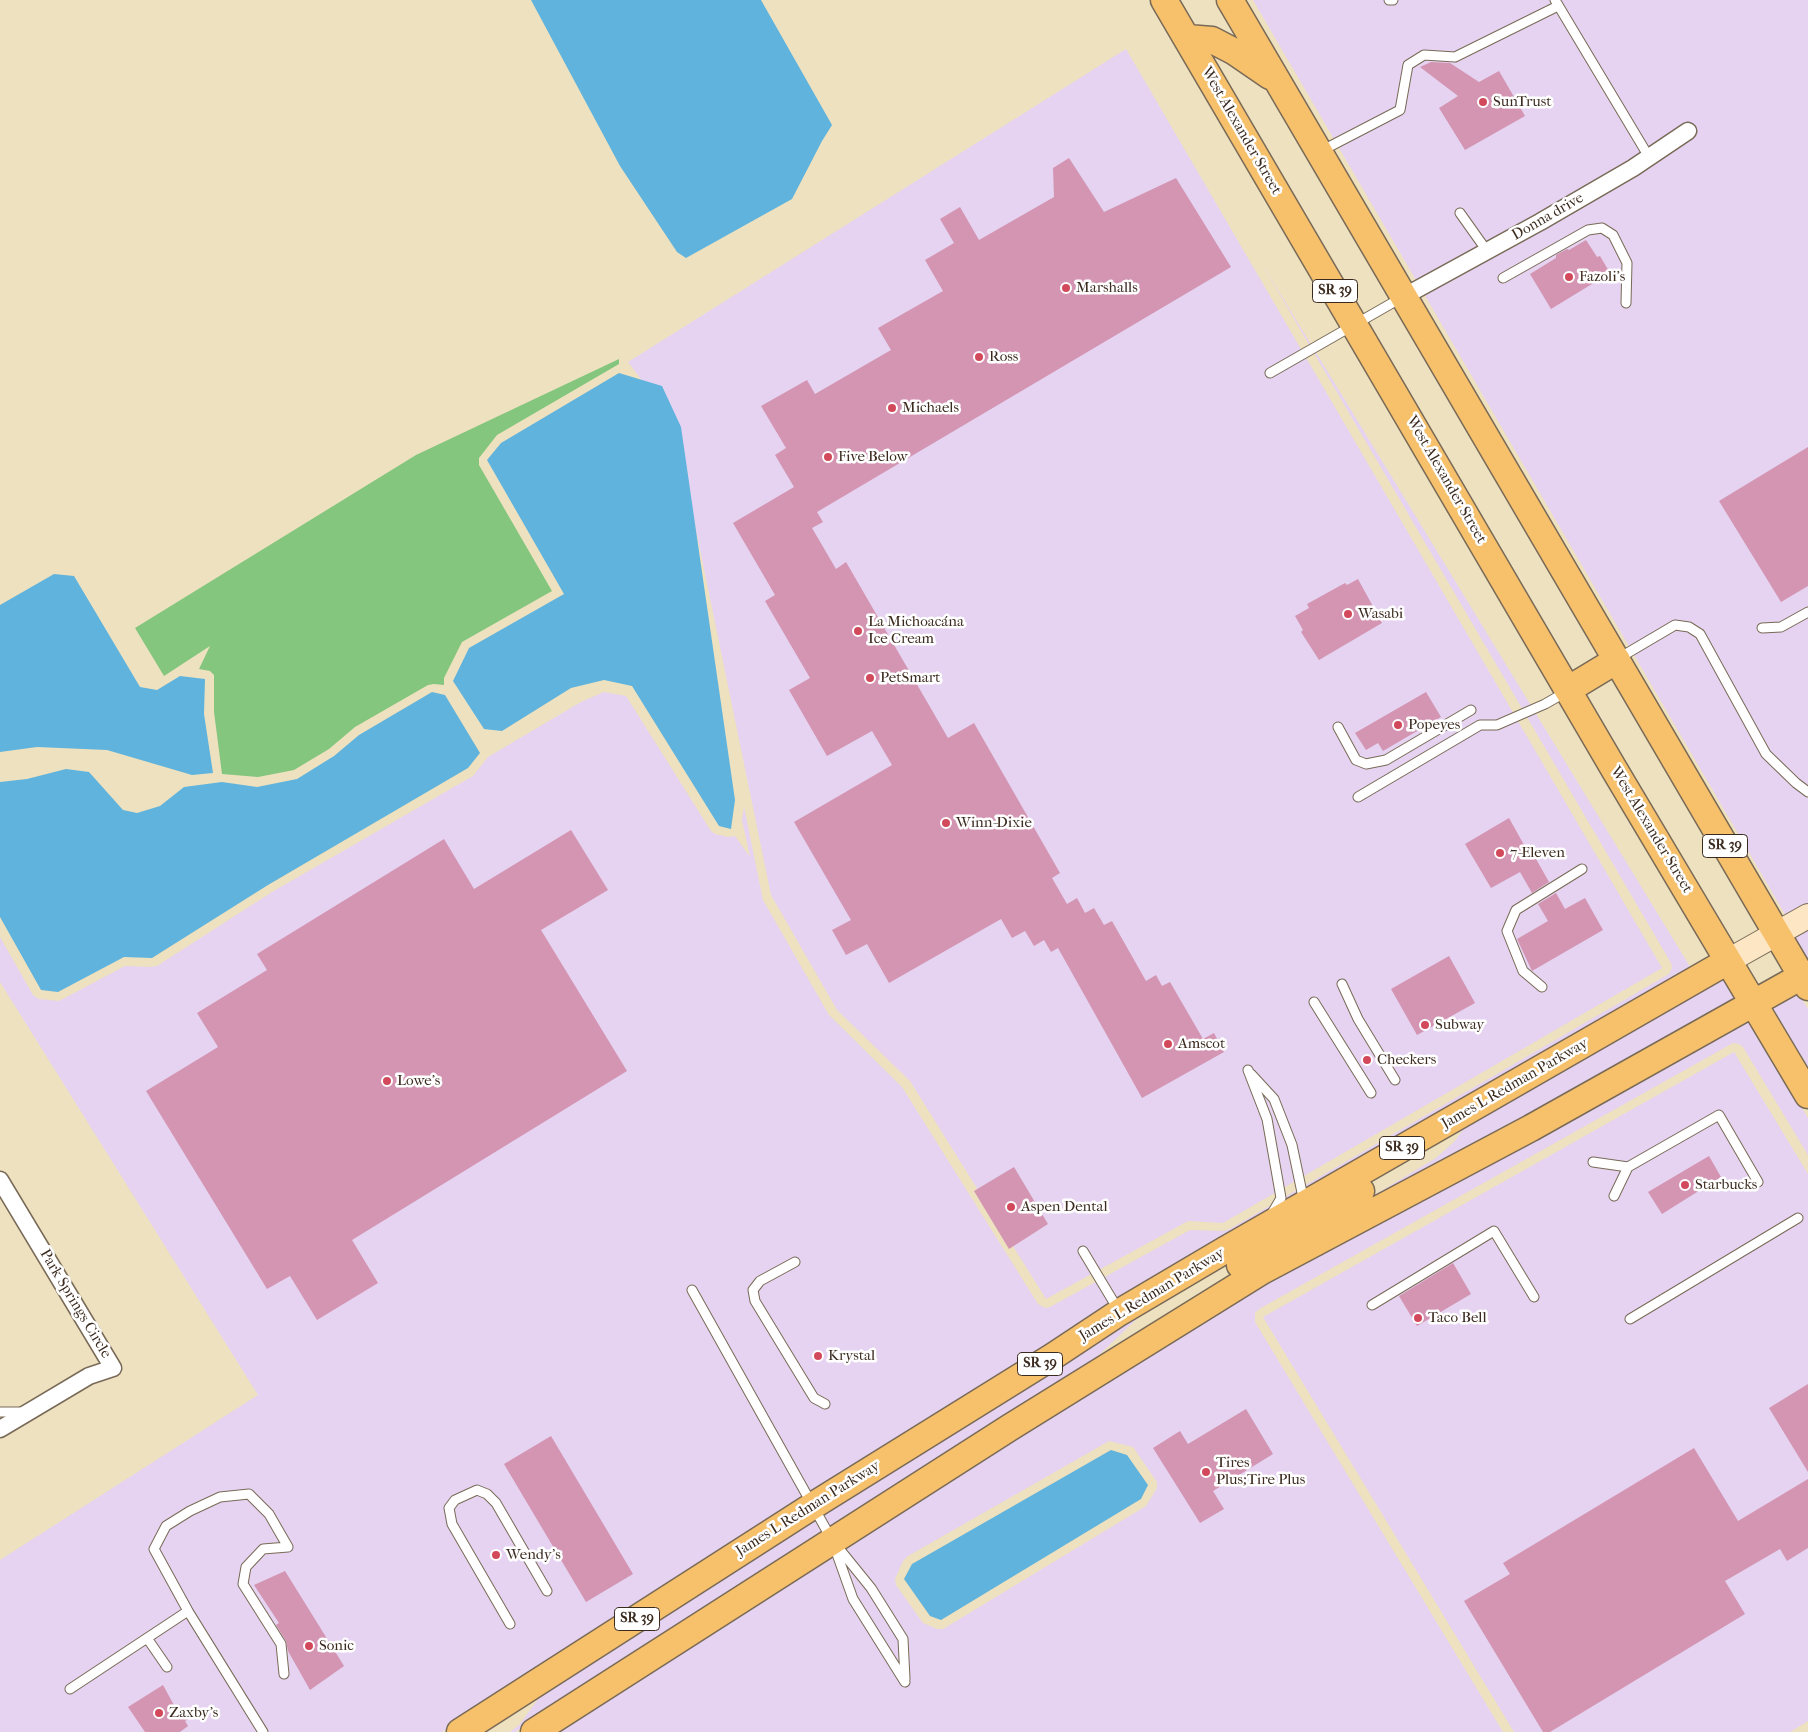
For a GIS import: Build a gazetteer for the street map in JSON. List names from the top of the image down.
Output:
{
  "streets": {
    "main road": ["West Alexander Street", "SR 39", "James L Redman Parkway"],
    "street": ["Donna drive", "Park Springs Circle"]
  },
  "crossings": [
    ["West Alexander Street", "SR 39"],
    ["West Alexander Street", "James L Redman Parkway"],
    ["Donna drive", "SR 39"],
    ["SR 39", "James L Redman Parkway"]
  ],
  "places": [
    "SunTrust",
    "Fazoli's",
    "Marshalls",
    "Ross",
    "Michaels",
    "Five Below",
    "Wasabi",
    "La Michoacána Ice Cream",
    "PetSmart",
    "Popeyes",
    "Winn-Dixie",
    "7-Eleven",
    "Subway",
    "Amscot",
    "Checkers",
    "Lowe's",
    "Starbucks",
    "Aspen Dental",
    "Taco Bell",
    "Krystal",
    "Tires Plus;Tire Plus",
    "Wendy's",
    "Sonic",
    "Zaxby's"
  ]
}
